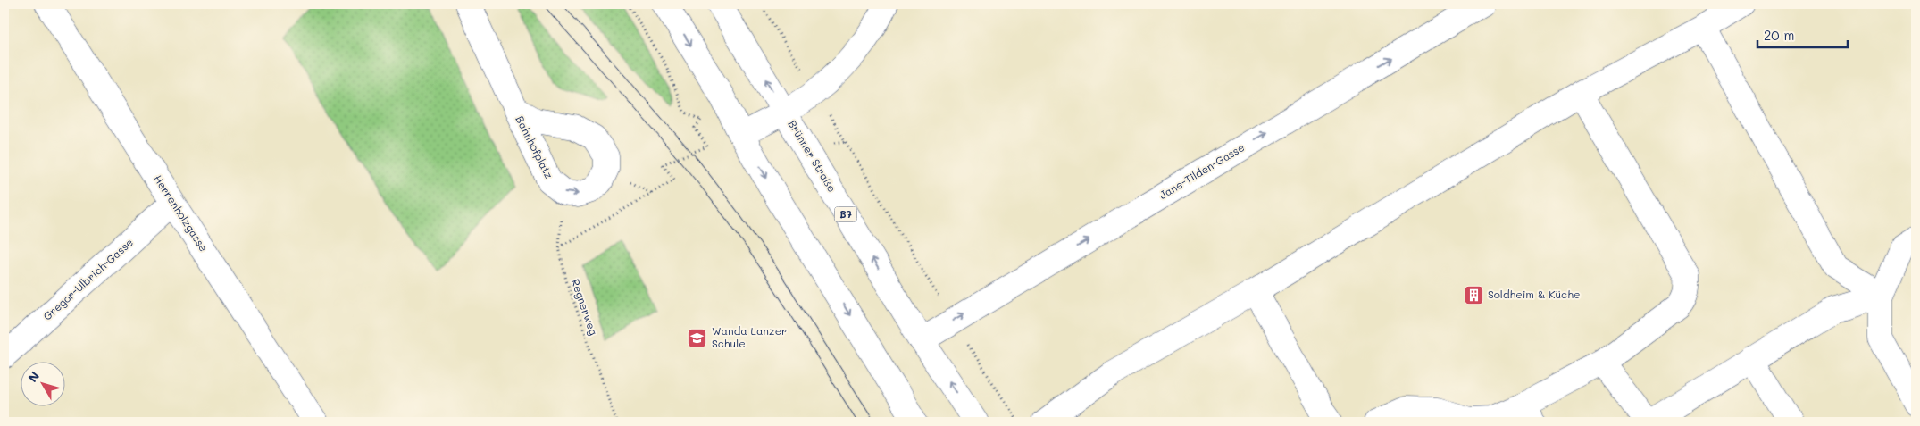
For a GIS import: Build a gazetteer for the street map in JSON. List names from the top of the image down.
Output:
{
  "streets": {
    "street": [
      "Bahnhofplatz",
      "Brünner Straße",
      "Jane-Tilden-Gasse",
      "Herrenholzgasse",
      "B7",
      "Gregor-Ulbrich-Gasse"
    ],
    "path": ["Regnerweg"]
  },
  "crossings": [
    ["Bahnhofplatz", "Regnerweg"],
    ["Brünner Straße", "Jane-Tilden-Gasse"],
    ["Herrenholzgasse", "Gregor-Ulbrich-Gasse"]
  ],
  "places": {
    "building": ["Soldheim & Küche"],
    "school or university": ["Wanda Lanzer Schule"]
  },
  "scale_bar": "20 m",
  "north": "top left"
}
